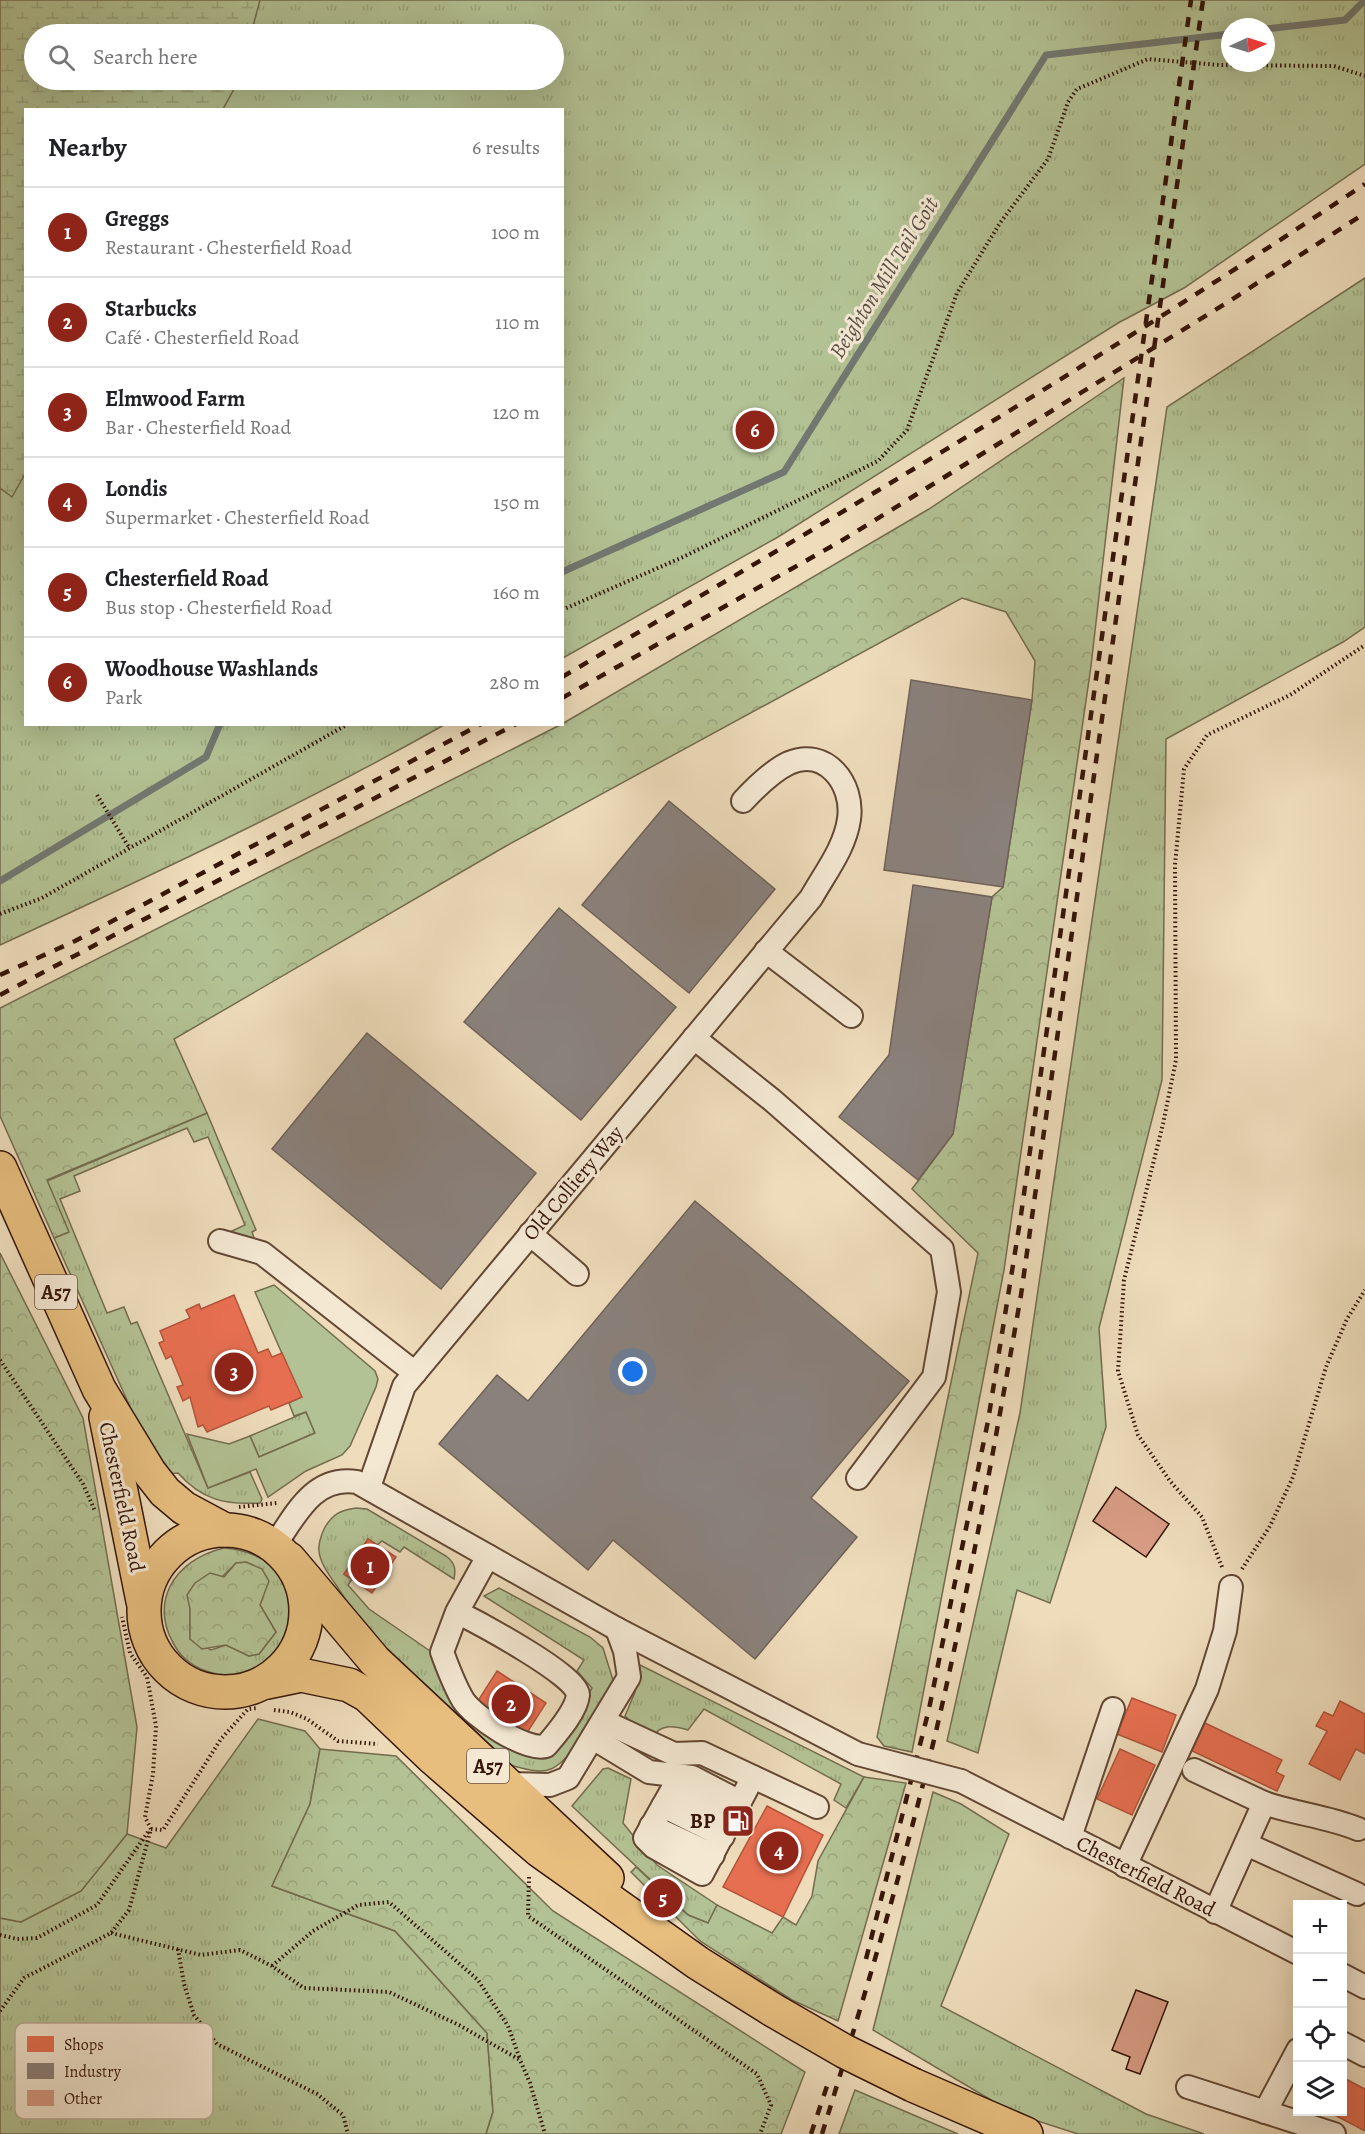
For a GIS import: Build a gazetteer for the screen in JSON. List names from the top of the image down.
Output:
{
  "streets": {
    "highway": ["A57", "Chesterfield Road"],
    "street": ["Old Colliery Way"]
  },
  "crossings": [
    ["Old Colliery Way", "Chesterfield Road"],
    ["A57", "Chesterfield Road"]
  ],
  "water": ["Beighton Mill Tail Goit"],
  "places": {
    "fuel station": ["BP"]
  },
  "legend": ["Shops", "Industry", "Other"],
  "north": "right",
  "page": {
    "search": "Search here",
    "heading": ["Nearby", "6 results"],
    "list": [
      {
        "mark": "1",
        "name": "Greggs",
        "note": "Restaurant · Chesterfield Road",
        "value": "100 m"
      },
      {
        "mark": "2",
        "name": "Starbucks",
        "note": "Café · Chesterfield Road",
        "value": "110 m"
      },
      {
        "mark": "3",
        "name": "Elmwood Farm",
        "note": "Bar · Chesterfield Road",
        "value": "120 m"
      },
      {
        "mark": "4",
        "name": "Londis",
        "note": "Supermarket · Chesterfield Road",
        "value": "150 m"
      },
      {
        "mark": "5",
        "name": "Chesterfield Road",
        "note": "Bus stop · Chesterfield Road",
        "value": "160 m"
      },
      {
        "mark": "6",
        "name": "Woodhouse Washlands",
        "note": "Park",
        "value": "280 m"
      }
    ],
    "pins": [
      "6",
      "3",
      "1",
      "2",
      "4",
      "5"
    ],
    "map_buttons": ["+", "−"]
  }
}
